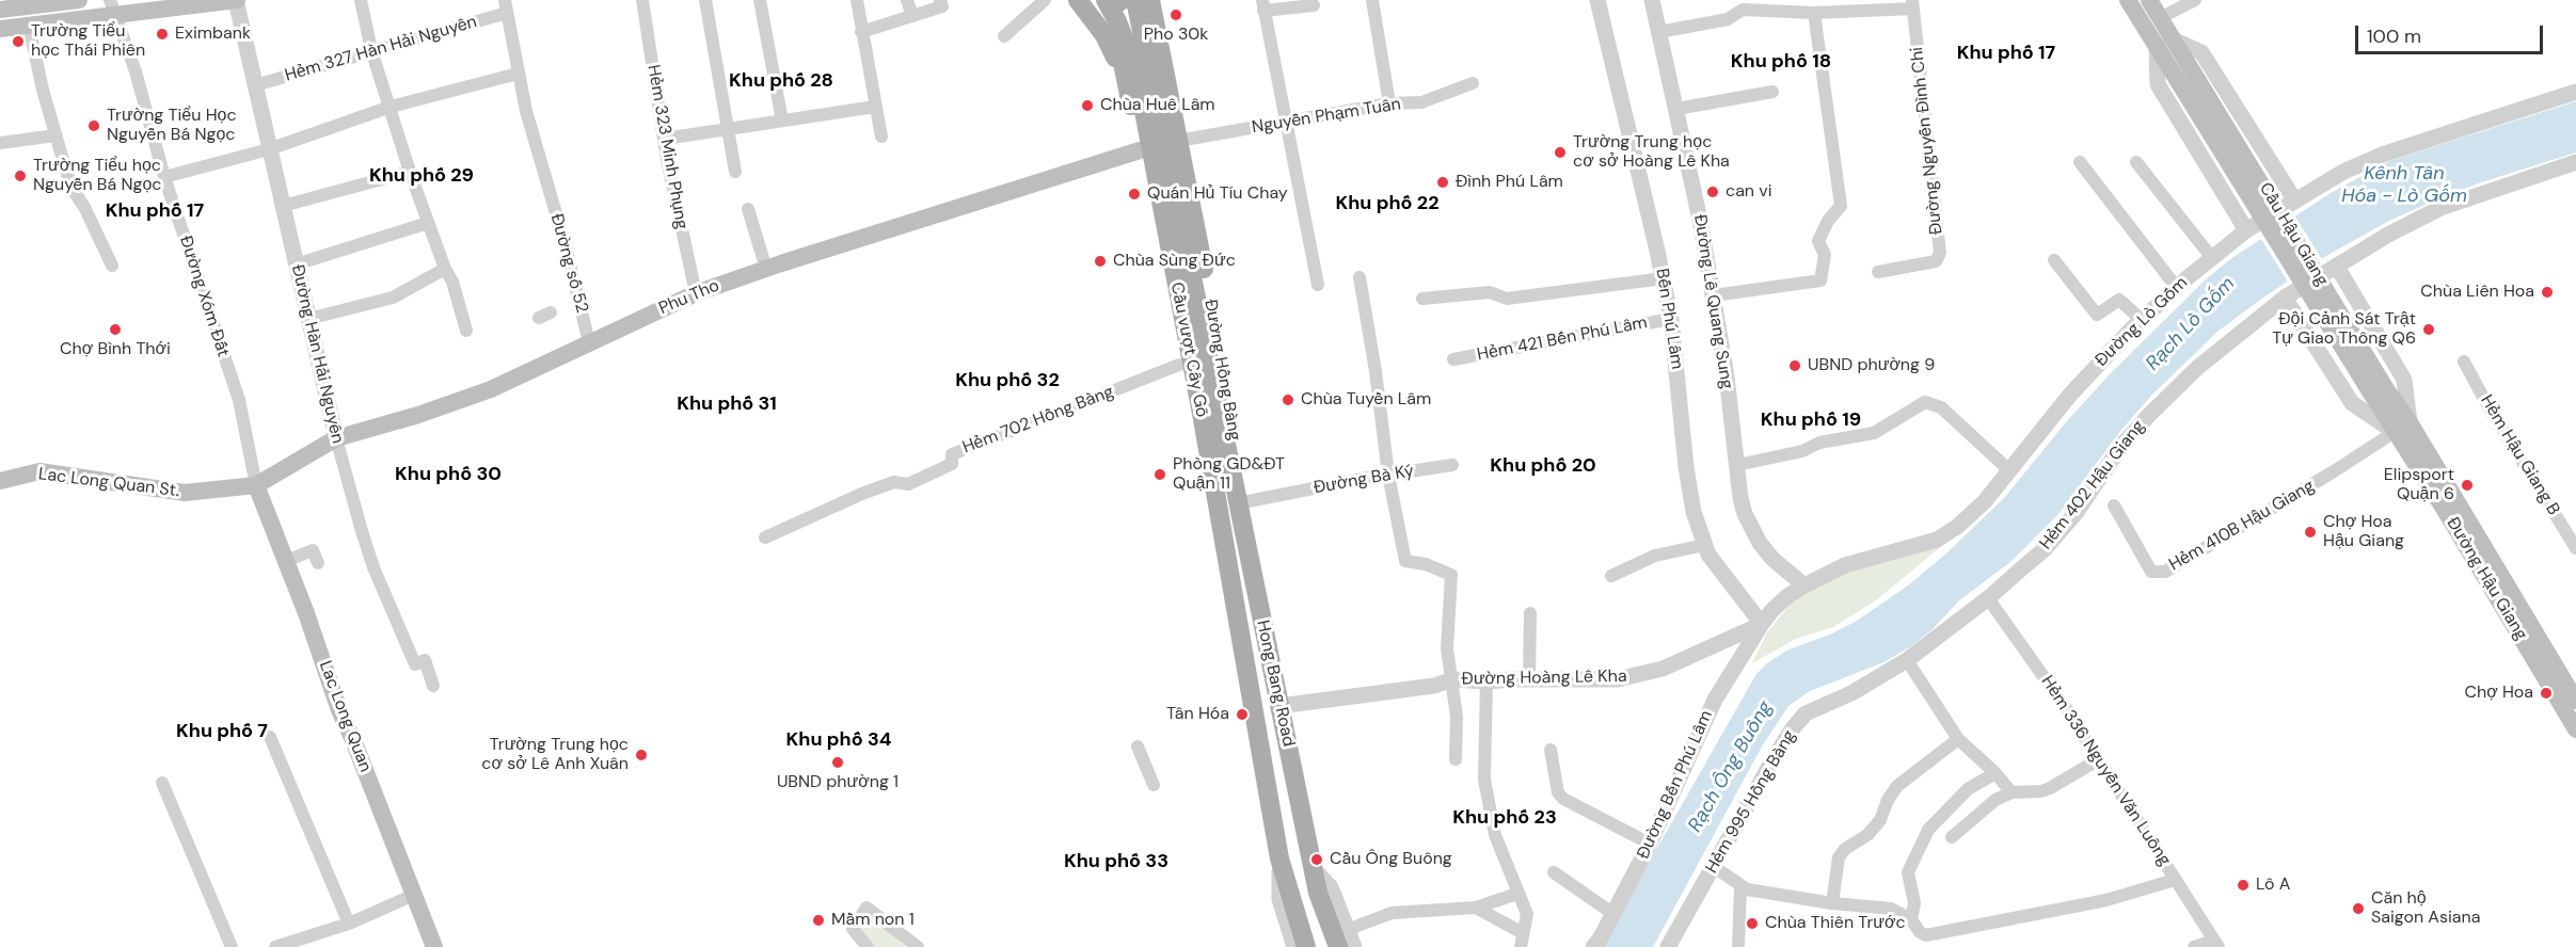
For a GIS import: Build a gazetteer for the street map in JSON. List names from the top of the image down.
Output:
{
  "streets": {
    "main road": [
      "Cầu Hậu Giang",
      "Phu Tho",
      "Cầu vượt Cây Gõ",
      "Đường Hồng Bàng",
      "Lac Long Quan St.",
      "Đường Hậu Giang",
      "Hong Bang Road",
      "Lac Long Quan"
    ],
    "street": [
      "Hẻm 327 Hàn Hải Nguyên",
      "Nguyễn Phạm Tuân",
      "Đường Nguyễn Đình Chi",
      "Hẻm 323 Minh Phụng",
      "Đường số 52",
      "Đường Xóm Đất",
      "Đường Lê Quang Sung",
      "Bến Phú Lâm",
      "Đường Lò Gốm",
      "Hẻm 421 Bến Phú Lâm",
      "Đường Hàn Hải Nguyên",
      "Hẻm 702 Hồng Bàng",
      "Hẻm Hậu Giang B",
      "Đường Bà Ký",
      "Hẻm 402 Hậu Giang",
      "Hẻm 410B Hậu Giang",
      "Đường Hoàng Lê Kha",
      "Hẻm 336 Nguyễn Văn Luông",
      "Đường Bến Phú Lâm",
      "Hẻm 995 Hồng Bàng"
    ]
  },
  "crossings": [
    ["Hẻm 327 Hàn Hải Nguyên", "Đường số 52"],
    ["Hẻm 327 Hàn Hải Nguyên", "Đường Hàn Hải Nguyên"],
    ["Nguyễn Phạm Tuân", "Đường Hồng Bàng"],
    ["Hẻm 323 Minh Phụng", "Phu Tho"],
    ["Cầu Hậu Giang", "Đường Hậu Giang"],
    ["Đường số 52", "Phu Tho"],
    ["Đường Xóm Đất", "Phu Tho"],
    ["Đường Xóm Đất", "Lac Long Quan St."],
    ["Đường Xóm Đất", "Lac Long Quan"],
    ["Phu Tho", "Đường Hàn Hải Nguyên"],
    ["Phu Tho", "Lac Long Quan St."],
    ["Phu Tho", "Lac Long Quan"],
    ["Đường Lê Quang Sung", "Đường Lò Gốm"],
    ["Bến Phú Lâm", "Đường Lò Gốm"],
    ["Bến Phú Lâm", "Hẻm 421 Bến Phú Lâm"],
    ["Bến Phú Lâm", "Đường Hoàng Lê Kha"],
    ["Bến Phú Lâm", "Đường Bến Phú Lâm"],
    ["Đường Lò Gốm", "Đường Hoàng Lê Kha"],
    ["Đường Lò Gốm", "Đường Bến Phú Lâm"],
    ["Cầu vượt Cây Gõ", "Đường Hồng Bàng"],
    ["Cầu vượt Cây Gõ", "Hong Bang Road"],
    ["Đường Hồng Bàng", "Hong Bang Road"],
    ["Đường Bà Ký", "Hong Bang Road"],
    ["Lac Long Quan St.", "Lac Long Quan"],
    ["Hẻm 402 Hậu Giang", "Đường Hậu Giang"],
    ["Hẻm 402 Hậu Giang", "Hẻm 336 Nguyễn Văn Luông"],
    ["Hẻm 402 Hậu Giang", "Hẻm 995 Hồng Bàng"],
    ["Hẻm 410B Hậu Giang", "Đường Hậu Giang"],
    ["Đường Hoàng Lê Kha", "Hong Bang Road"],
    ["Đường Hoàng Lê Kha", "Đường Bến Phú Lâm"],
    ["Hẻm 336 Nguyễn Văn Luông", "Hẻm 995 Hồng Bàng"]
  ],
  "districts": [
    "Khu phố 17",
    "Khu phố 18",
    "Khu phố 28",
    "Khu phố 29",
    "Khu phố 22",
    "Khu phố 17",
    "Khu phố 32",
    "Khu phố 31",
    "Khu phố 19",
    "Khu phố 20",
    "Khu phố 30",
    "Khu phố 7",
    "Khu phố 34",
    "Khu phố 23",
    "Khu phố 33"
  ],
  "water": ["Kênh Tân Hóa - Lò Gốm", "Rạch Lò Gốm", "Rạch Ông Buông"],
  "places": [
    "Pho 30k",
    "Eximbank",
    "Trường Tiểu học Thái Phiên",
    "Chùa Huê Lâm",
    "Trường Tiểu Học Nguyễn Bá Ngọc",
    "Trường Trung học cơ sở Hoàng Lê Kha",
    "Trường Tiểu học Nguyễn Bá Ngọc",
    "Đình Phú Lâm",
    "can vi",
    "Quán Hủ Tíu Chay",
    "Chùa Sùng Đức",
    "Chùa Liên Hoa",
    "Chợ Bình Thới",
    "Đội Cảnh Sát Trật Tự Giao Thông Q6",
    "UBND phường 9",
    "Chùa Tuyền Lâm",
    "Phòng GD&ĐT Quận 11",
    "Elipsport Quận 6",
    "Chợ Hoa Hậu Giang",
    "Chợ Hoa",
    "Tân Hóa",
    "Trường Trung học cơ sở Lê Anh Xuân",
    "UBND phường 1",
    "Cầu Ông Buông",
    "Lô A",
    "Căn hộ Saigon Asiana",
    "Mầm non 1",
    "Chùa Thiên Trước"
  ],
  "scale_bar": "100 m"
}
